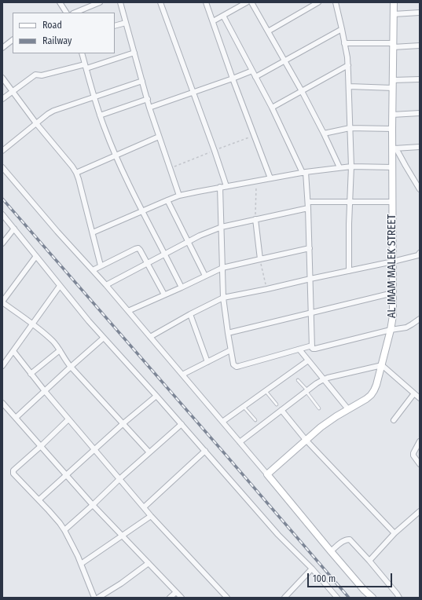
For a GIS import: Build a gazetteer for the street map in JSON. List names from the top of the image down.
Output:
{
  "streets": {
    "street": ["AL IMAM MALEK STREET"]
  },
  "legend": ["Road", "Railway"],
  "scale_bar": "100 m"
}
